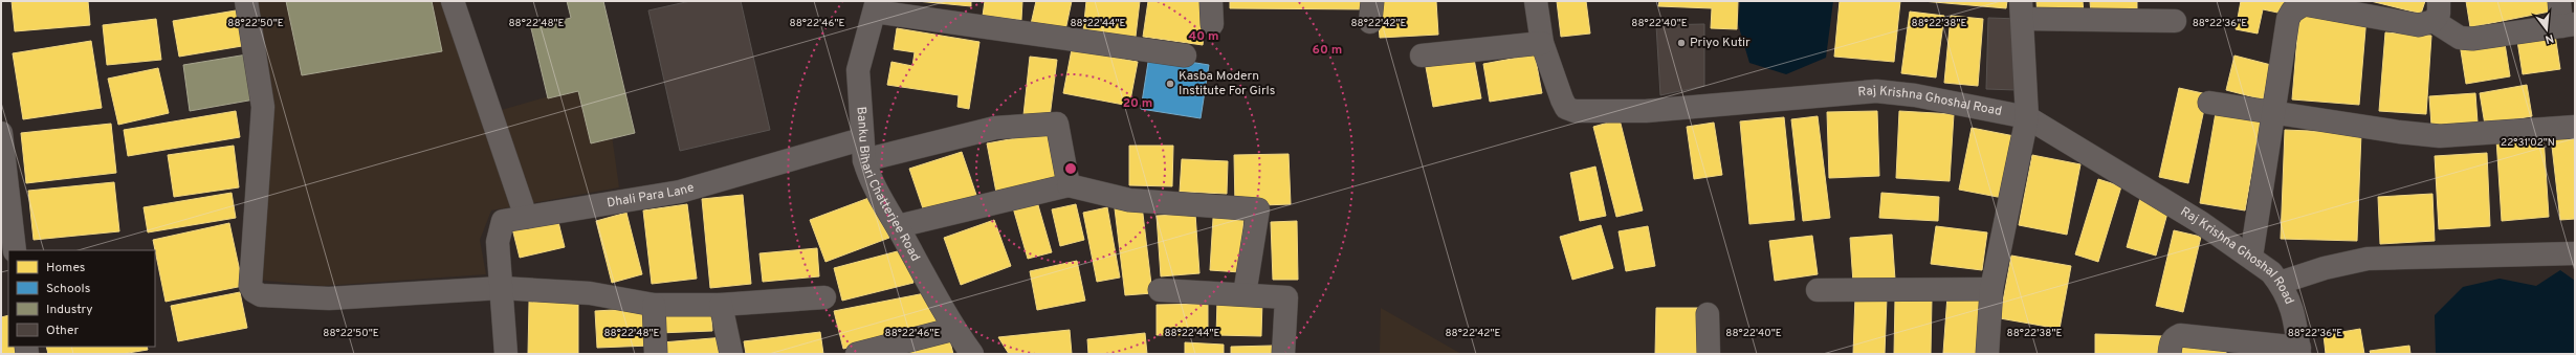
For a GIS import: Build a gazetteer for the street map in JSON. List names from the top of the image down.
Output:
{
  "streets": {
    "street": ["Raj Krishna Ghoshal Road", "Banku Bihari Chatterjee Road", "Dhali Para Lane"]
  },
  "crossings": [
    ["Banku Bihari Chatterjee Road", "Dhali Para Lane"]
  ],
  "places": ["Priyo Kutir", "Kasba Modern Institute For Girls"],
  "legend": [
    "Homes",
    "Schools",
    "Industry",
    "Other"
  ],
  "north": "bottom",
  "coordinates": [
    "88°22'50\"E",
    "88°22'48\"E",
    "88°22'46\"E",
    "88°22'44\"E",
    "88°22'42\"E",
    "88°22'40\"E",
    "88°22'38\"E",
    "88°22'36\"E",
    "22°31'02\"N"
  ],
  "rings": ["40 m", "60 m", "20 m"]
}
